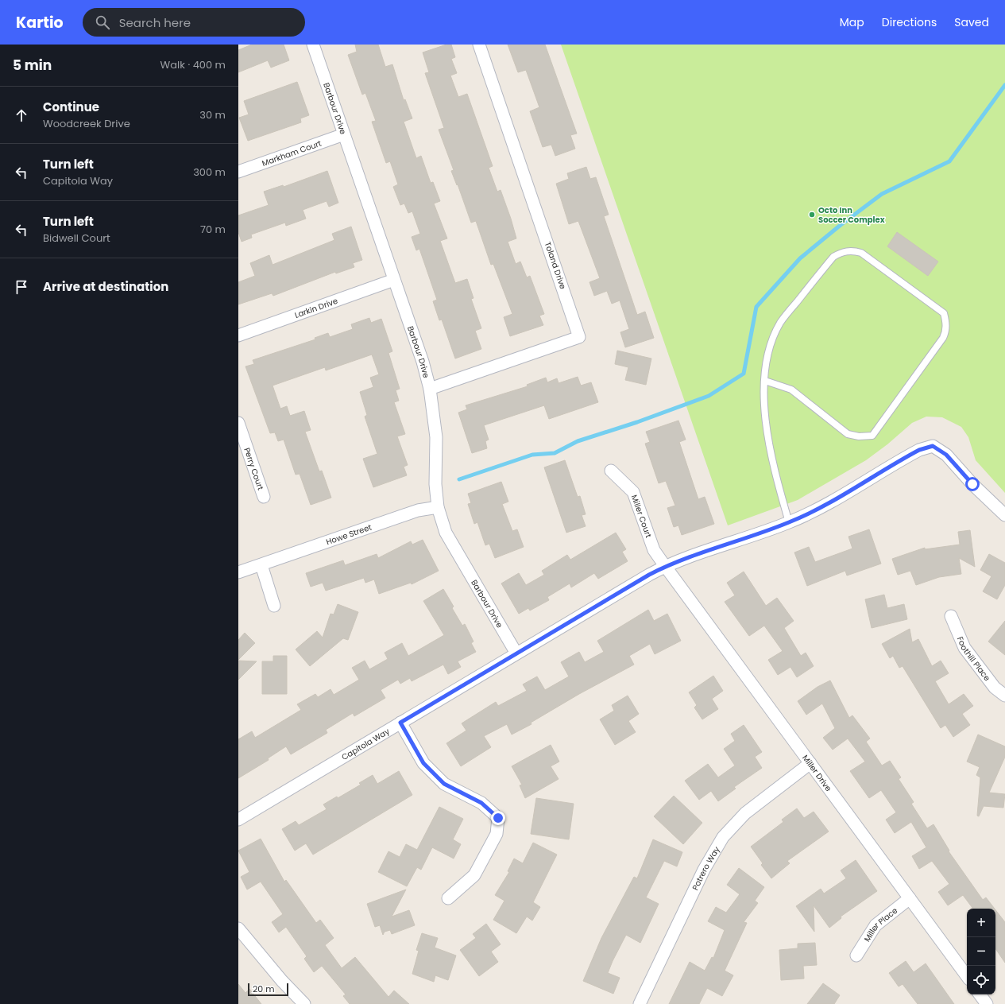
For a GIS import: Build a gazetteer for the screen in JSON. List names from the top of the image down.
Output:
{
  "streets": {
    "street": [
      "Barbour Drive",
      "Markham Court",
      "Toland Drive",
      "Larkin Drive",
      "Perry Court",
      "Miller Court",
      "Howe Street",
      "Foothill Place",
      "Capitola Way",
      "Miller Drive",
      "Potrero Way",
      "Miller Place"
    ]
  },
  "crossings": [
    ["Barbour Drive", "Markham Court"],
    ["Barbour Drive", "Toland Drive"],
    ["Barbour Drive", "Larkin Drive"],
    ["Barbour Drive", "Howe Street"],
    ["Barbour Drive", "Capitola Way"],
    ["Miller Court", "Capitola Way"],
    ["Miller Court", "Miller Drive"],
    ["Capitola Way", "Miller Drive"],
    ["Miller Drive", "Potrero Way"],
    ["Miller Drive", "Miller Place"]
  ],
  "places": ["Octo Inn Soccer Complex"],
  "scale_bar": "20 m",
  "page": {
    "header": "Kartio",
    "search": "Search here",
    "nav": ["Map", "Directions", "Saved"],
    "heading": ["5 min", "Walk · 400 m"],
    "list": [
      ["Continue", "Woodcreek Drive", "30 m"],
      ["Turn left", "Capitola Way", "300 m"],
      ["Turn left", "Bidwell Court", "70 m"],
      "Arrive at destination"
    ],
    "map_buttons": ["+", "−"],
    "scale": "20 m"
  }
}
